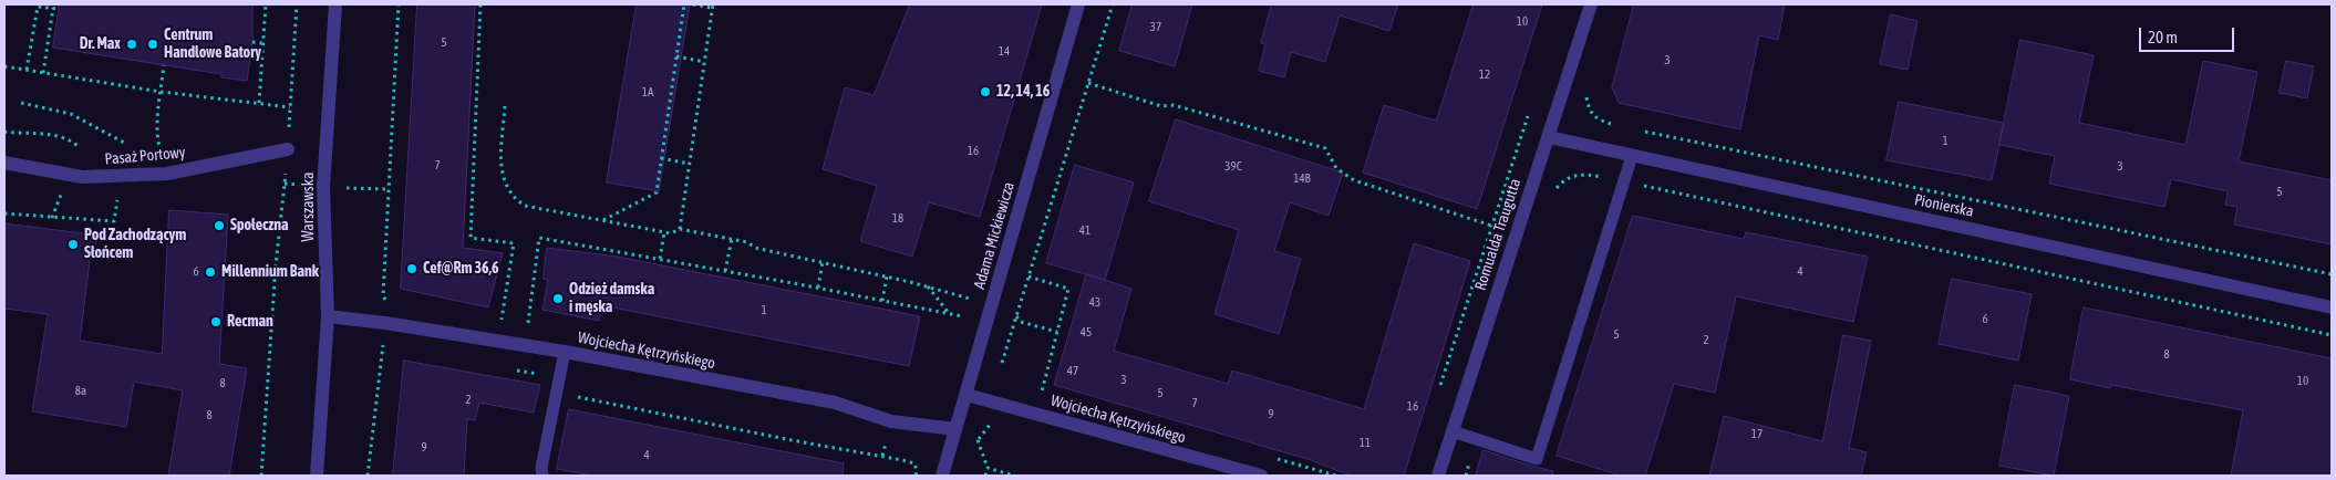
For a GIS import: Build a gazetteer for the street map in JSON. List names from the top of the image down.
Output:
{
  "streets": {
    "street": [
      "Pasaż Portowy",
      "Pionierska",
      "Warszawska",
      "Romualda Traugutta",
      "Adama Mickiewicza",
      "Wojciecha Kętrzyńskiego"
    ]
  },
  "crossings": [
    ["Pionierska", "Romualda Traugutta"],
    ["Warszawska", "Wojciecha Kętrzyńskiego"],
    ["Adama Mickiewicza", "Wojciecha Kętrzyńskiego"]
  ],
  "places": [
    "Dr. Max",
    "Centrum Handlowe Batory",
    "12, 14, 16",
    "Społeczna",
    "Pod Zachodzącym Słońcem",
    "Cef@Rm 36,6",
    "Millennium Bank",
    "Odzież damska i męska",
    "Recman"
  ],
  "house_numbers": [
    "10",
    "37",
    "5",
    "14",
    "3",
    "12",
    "1A",
    "1",
    "16",
    "7",
    "39C",
    "3",
    "14B",
    "5",
    "18",
    "41",
    "6",
    "4",
    "43",
    "1",
    "6",
    "45",
    "5",
    "2",
    "8",
    "47",
    "3",
    "10",
    "8",
    "8a",
    "5",
    "2",
    "7",
    "16",
    "9",
    "8",
    "17",
    "11",
    "9",
    "4"
  ],
  "scale_bar": "20 m"
}
